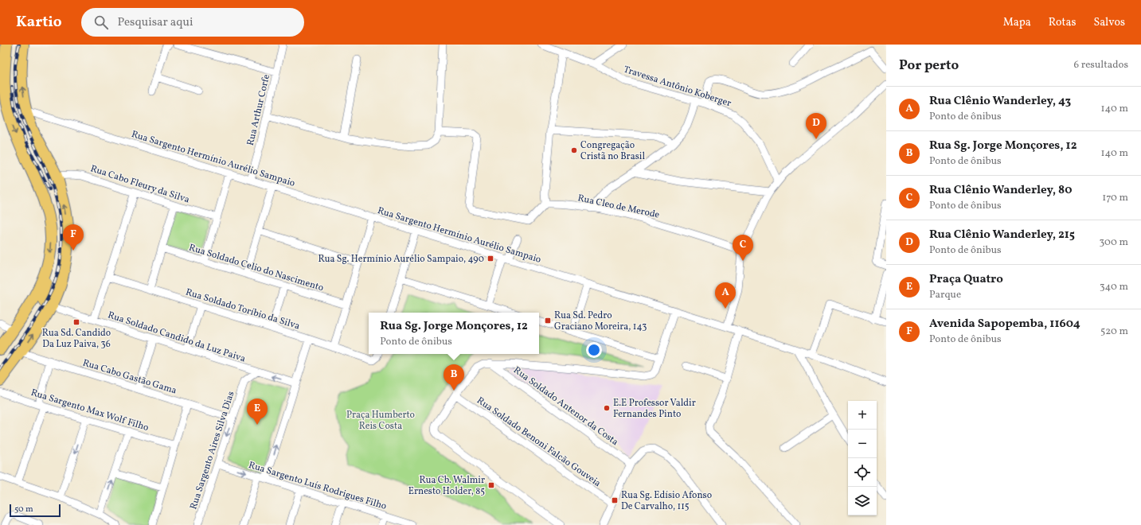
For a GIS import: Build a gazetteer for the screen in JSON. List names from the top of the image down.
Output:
{
  "streets": {
    "street": [
      "Travessa Antônio Koberger",
      "Rua Arthur Corfe",
      "Rua Sargento Hermínio Aurélio Sampaio",
      "Rua Cabo Fleury da Silva",
      "Rua Cleo de Merode",
      "Rua Soldado Celio do Nascimento",
      "Rua Soldado Toríbio da Silva",
      "Rua Soldado Candido da Luz Paiva",
      "Rua Cabo Gastão Gama",
      "Rua Soldado Antenor da Costa",
      "Rua Sargento Max Wolf Filho",
      "Rua Soldado Benoni Falcão Gouveia",
      "Rua Sargento Aires Silva Dias",
      "Rua Sargento Luís Rodrigues Filho"
    ]
  },
  "crossings": [
    ["Rua Arthur Corfe", "Rua Sargento Hermínio Aurélio Sampaio"],
    ["Rua Cabo Gastão Gama", "Rua Sargento Aires Silva Dias"],
    ["Rua Sargento Aires Silva Dias", "Rua Sargento Luís Rodrigues Filho"]
  ],
  "parks": ["Praça Humberto Reis Costa"],
  "places": {
    "other": ["Congregação Cristã no Brasil", "E.E Professor Valdir Fernandes Pinto"],
    "transit": [
      "Rua Sg. Hermínio Aurélio Sampaio, 490",
      "Rua Sd. Pedro Graciano Moreira, 143",
      "Rua Sd. Candido Da Luz Paiva, 36",
      "Rua Cb. Walmir Ernesto Holder, 85",
      "Rua Sg. Edísio Afonso De Carvalho, 115"
    ]
  },
  "scale_bar": "50 m",
  "page": {
    "header": "Kartio",
    "search": "Pesquisar aqui",
    "nav": ["Mapa", "Rotas", "Salvos"],
    "heading": ["Por perto", "6 resultados"],
    "list": [
      {
        "mark": "A",
        "name": "Rua Clênio Wanderley, 43",
        "note": "Ponto de ônibus",
        "value": "140 m"
      },
      {
        "mark": "B",
        "name": "Rua Sg. Jorge Monçores, 12",
        "note": "Ponto de ônibus",
        "value": "140 m"
      },
      {
        "mark": "C",
        "name": "Rua Clênio Wanderley, 80",
        "note": "Ponto de ônibus",
        "value": "170 m"
      },
      {
        "mark": "D",
        "name": "Rua Clênio Wanderley, 215",
        "note": "Ponto de ônibus",
        "value": "300 m"
      },
      {
        "mark": "E",
        "name": "Praça Quatro",
        "note": "Parque",
        "value": "340 m"
      },
      {
        "mark": "F",
        "name": "Avenida Sapopemba, 11604",
        "note": "Ponto de ônibus",
        "value": "520 m"
      }
    ],
    "pins": [
      "D",
      "F",
      "C",
      "A",
      "B",
      "E"
    ],
    "popup": ["Rua Sg. Jorge Monçores, 12", "Ponto de ônibus"],
    "map_buttons": ["+", "−"],
    "scale": "50 m"
  }
}
